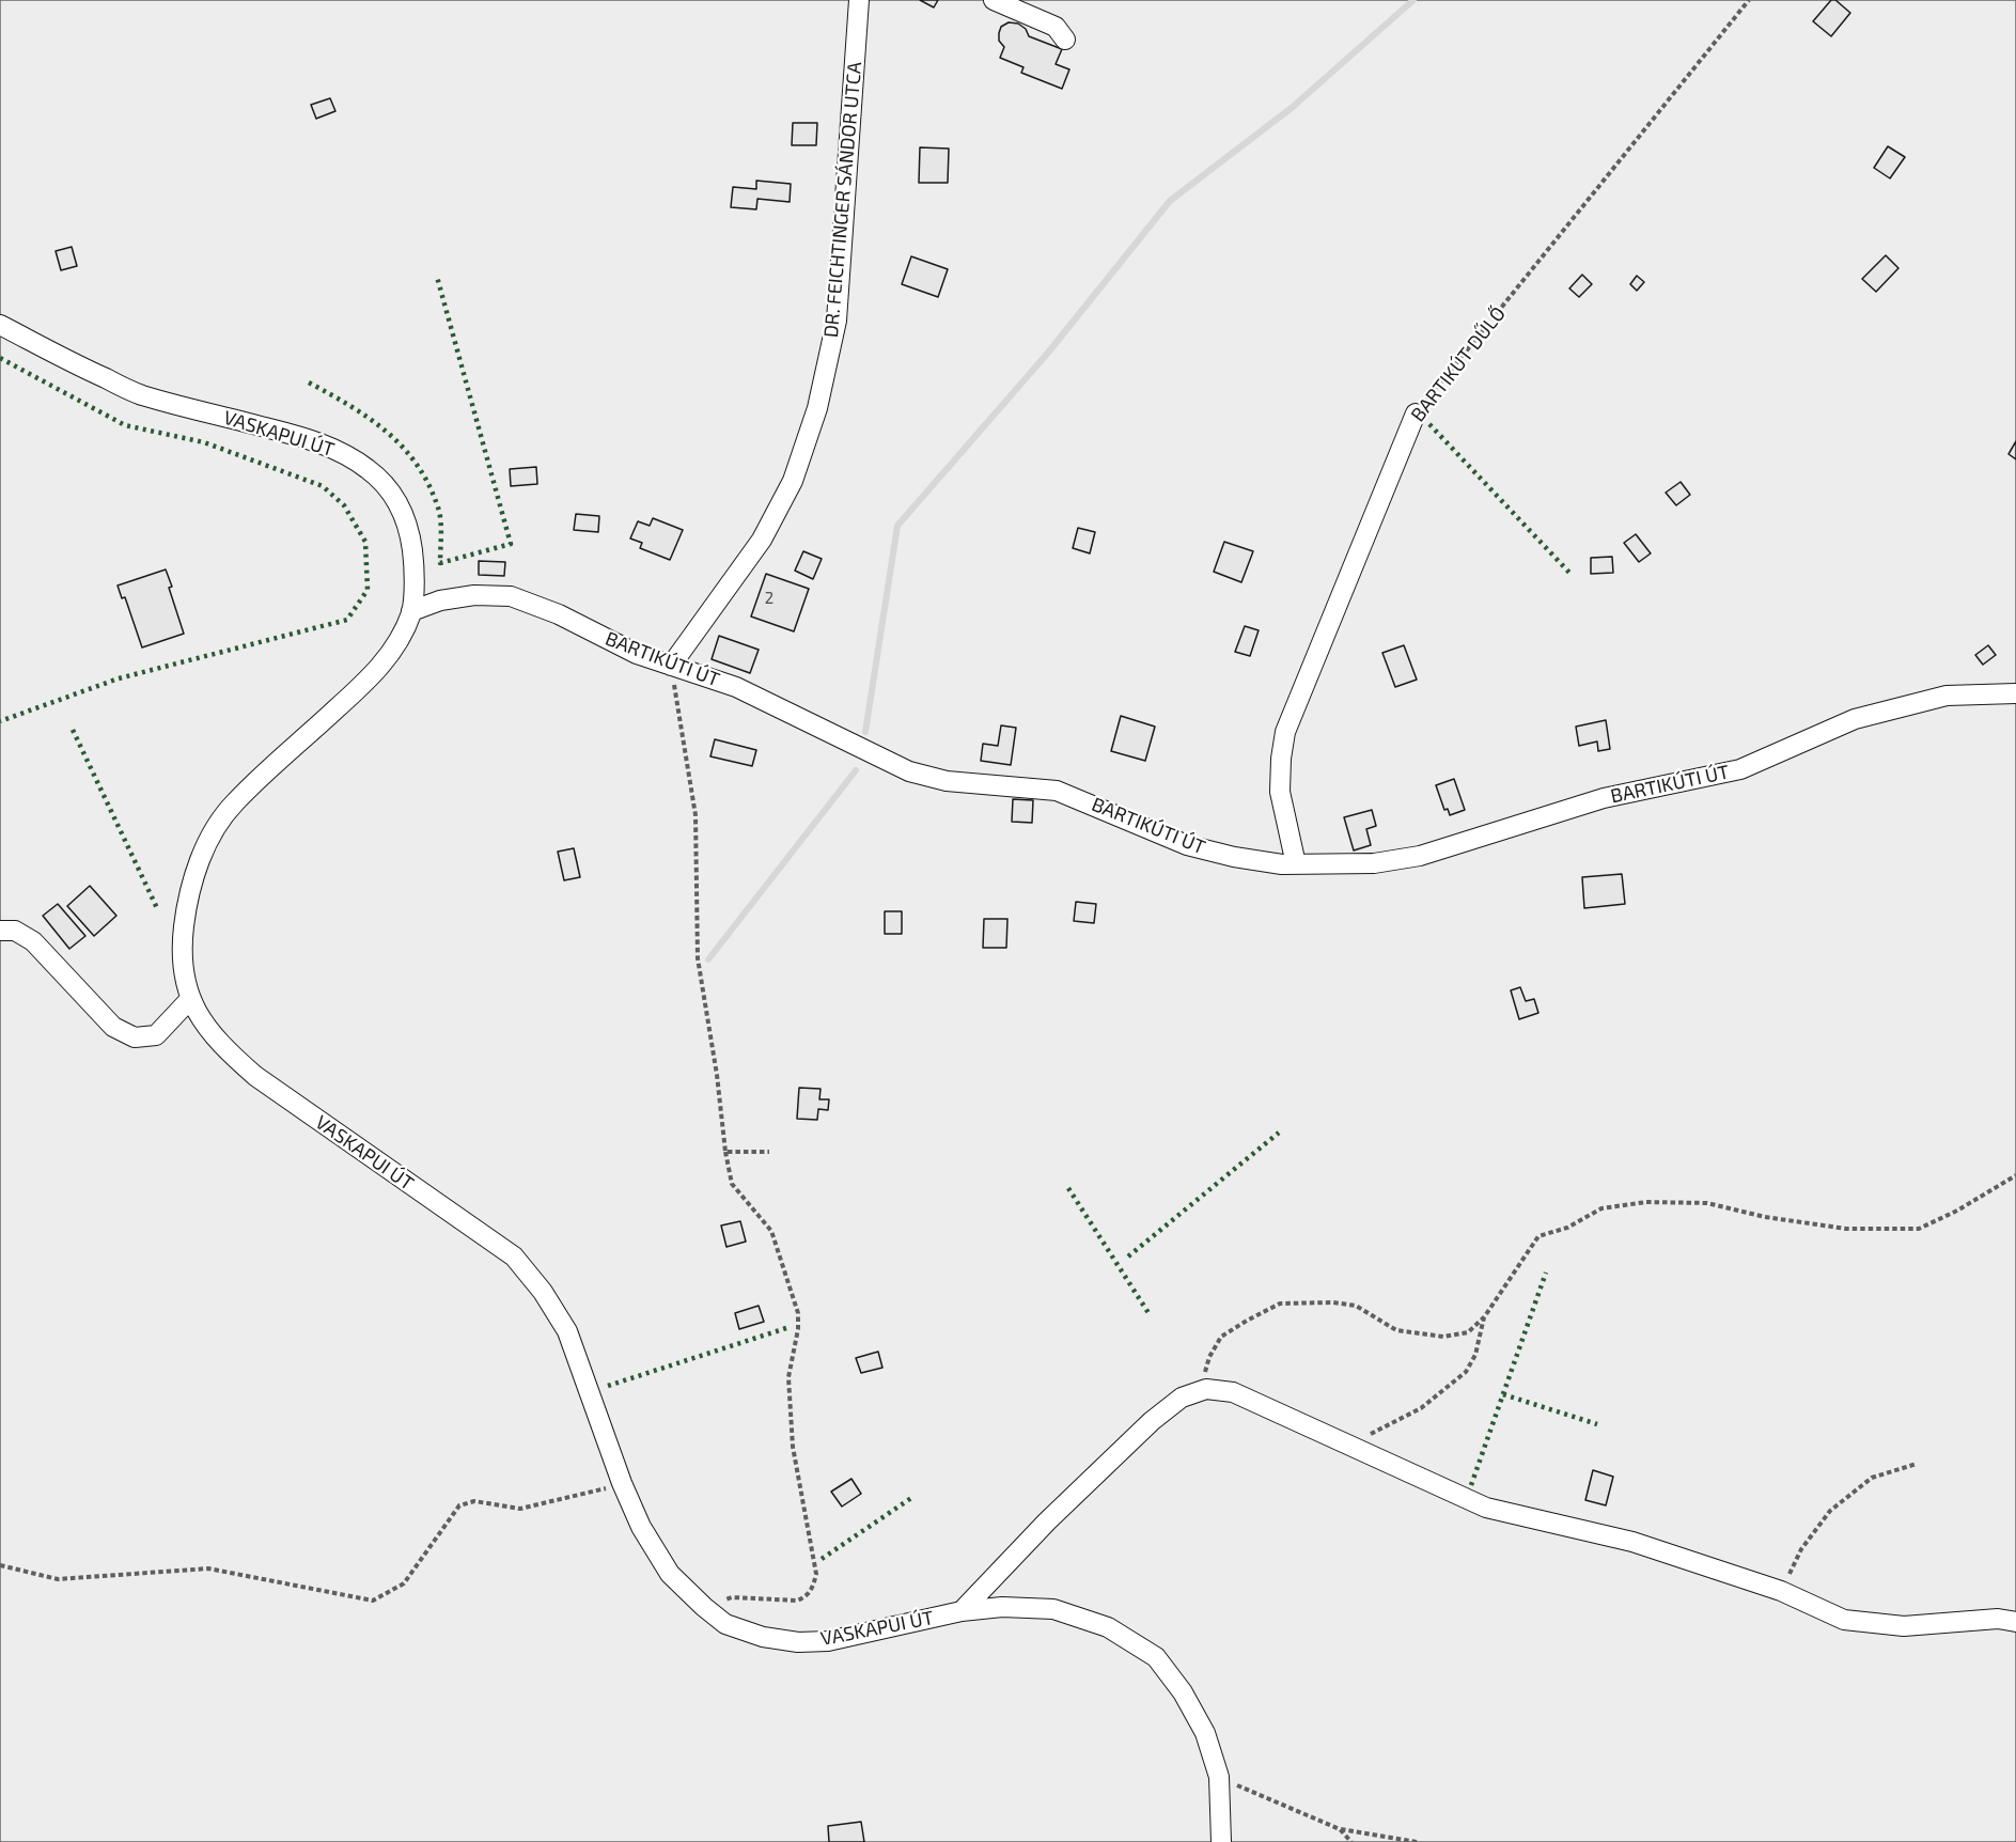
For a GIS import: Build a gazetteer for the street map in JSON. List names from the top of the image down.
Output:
{
  "streets": {
    "street": [
      "DR. FEICHTINGER SÁNDOR UTCA",
      "BARTIKÚT DŰLŐ",
      "VASKAPUI ÚT",
      "BARTIKÚTI ÚT"
    ]
  },
  "crossings": [
    ["DR. FEICHTINGER SÁNDOR UTCA", "BARTIKÚTI ÚT"],
    ["BARTIKÚT DŰLŐ", "BARTIKÚTI ÚT"],
    ["VASKAPUI ÚT", "BARTIKÚTI ÚT"]
  ],
  "house_numbers": ["2"]
}
